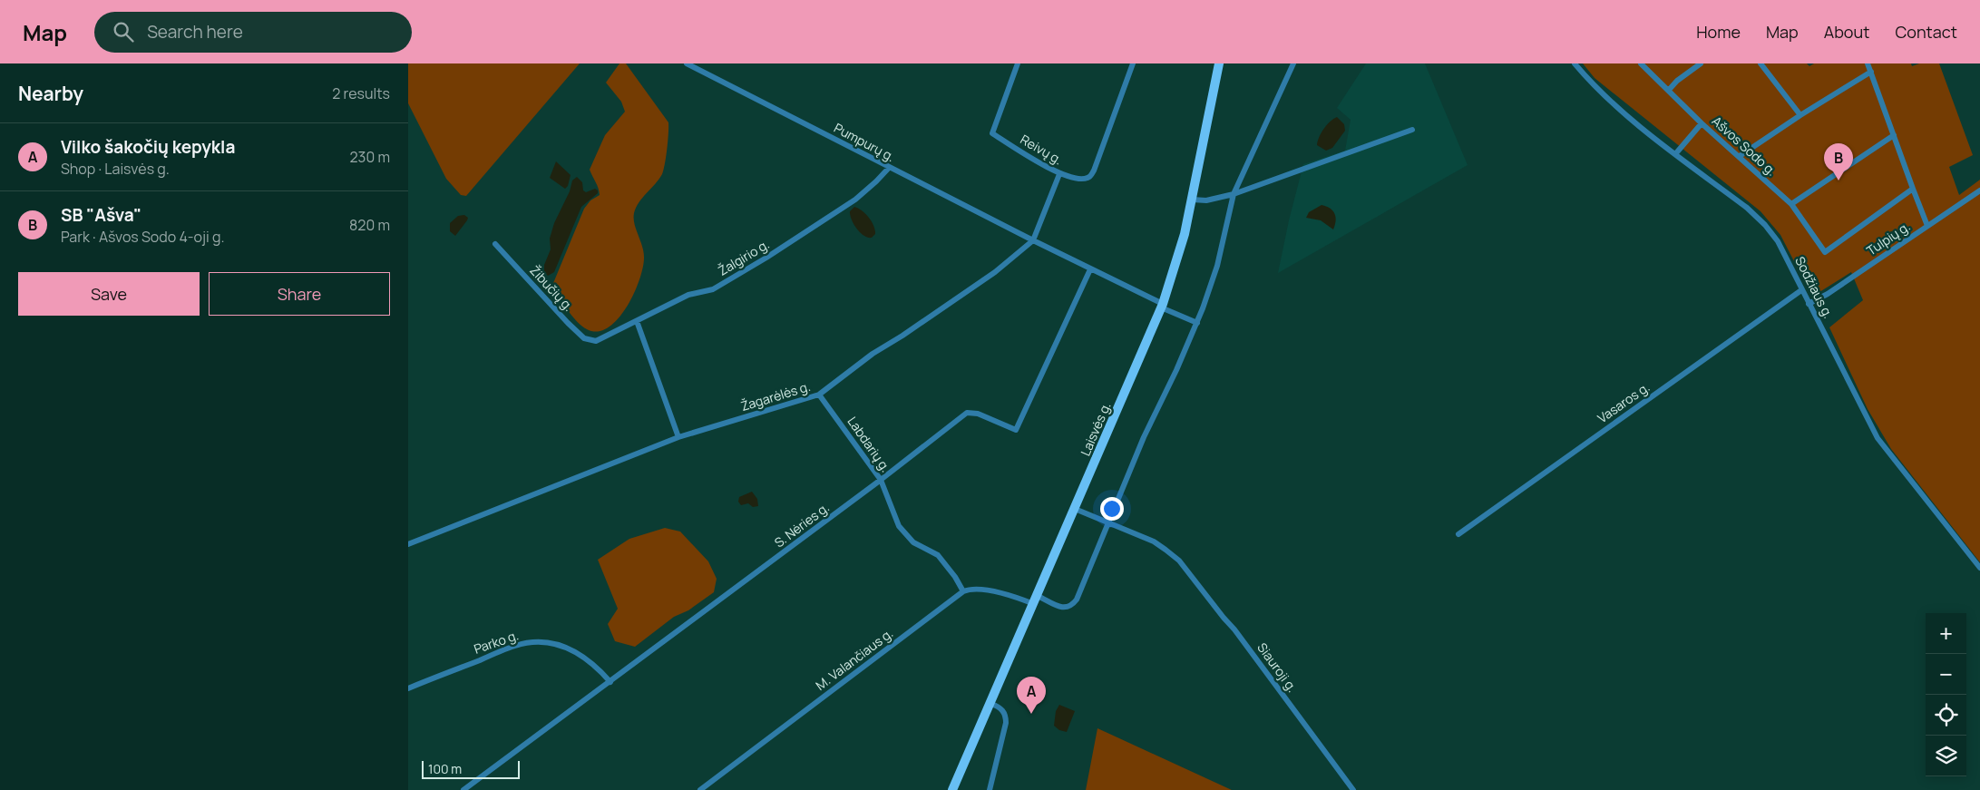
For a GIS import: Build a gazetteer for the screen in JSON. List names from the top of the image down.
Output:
{
  "streets": {
    "main road": ["Laisvės g."],
    "street": [
      "Pumpurų g.",
      "Ašvos Sodo g.",
      "Reivų g.",
      "Tulpių g.",
      "Žalgirio g.",
      "Sodžiaus g.",
      "Žibučių g.",
      "Žagarėlės g.",
      "Vasaros g.",
      "Labdarių g.",
      "S. Nėries g.",
      "Parko g.",
      "M. Valančiaus g.",
      "Siauroji g."
    ]
  },
  "crossings": [
    ["Pumpurų g.", "Žalgirio g."],
    ["Pumpurų g.", "Žagarėlės g."],
    ["Tulpių g.", "Sodžiaus g."],
    ["Žalgirio g.", "Žibučių g."],
    ["Sodžiaus g.", "Vasaros g."],
    ["Žagarėlės g.", "Labdarių g."],
    ["Laisvės g.", "Siauroji g."],
    ["Labdarių g.", "S. Nėries g."],
    ["Labdarių g.", "M. Valančiaus g."],
    ["S. Nėries g.", "Parko g."]
  ],
  "scale_bar": "100 m",
  "page": {
    "header": "Map",
    "search": "Search here",
    "nav": [
      "Home",
      "Map",
      "About",
      "Contact"
    ],
    "heading": ["Nearby", "2 results"],
    "list": [
      {
        "mark": "A",
        "name": "Vilko šakočių kepykla",
        "note": "Shop · Laisvės g.",
        "value": "230 m"
      },
      {
        "mark": "B",
        "name": "SB \"Ašva\"",
        "note": "Park · Ašvos Sodo 4-oji g.",
        "value": "820 m"
      }
    ],
    "pins": ["B", "A"],
    "buttons": ["Save", "Share"],
    "map_buttons": ["+", "−"],
    "scale": "100 m"
  }
}
